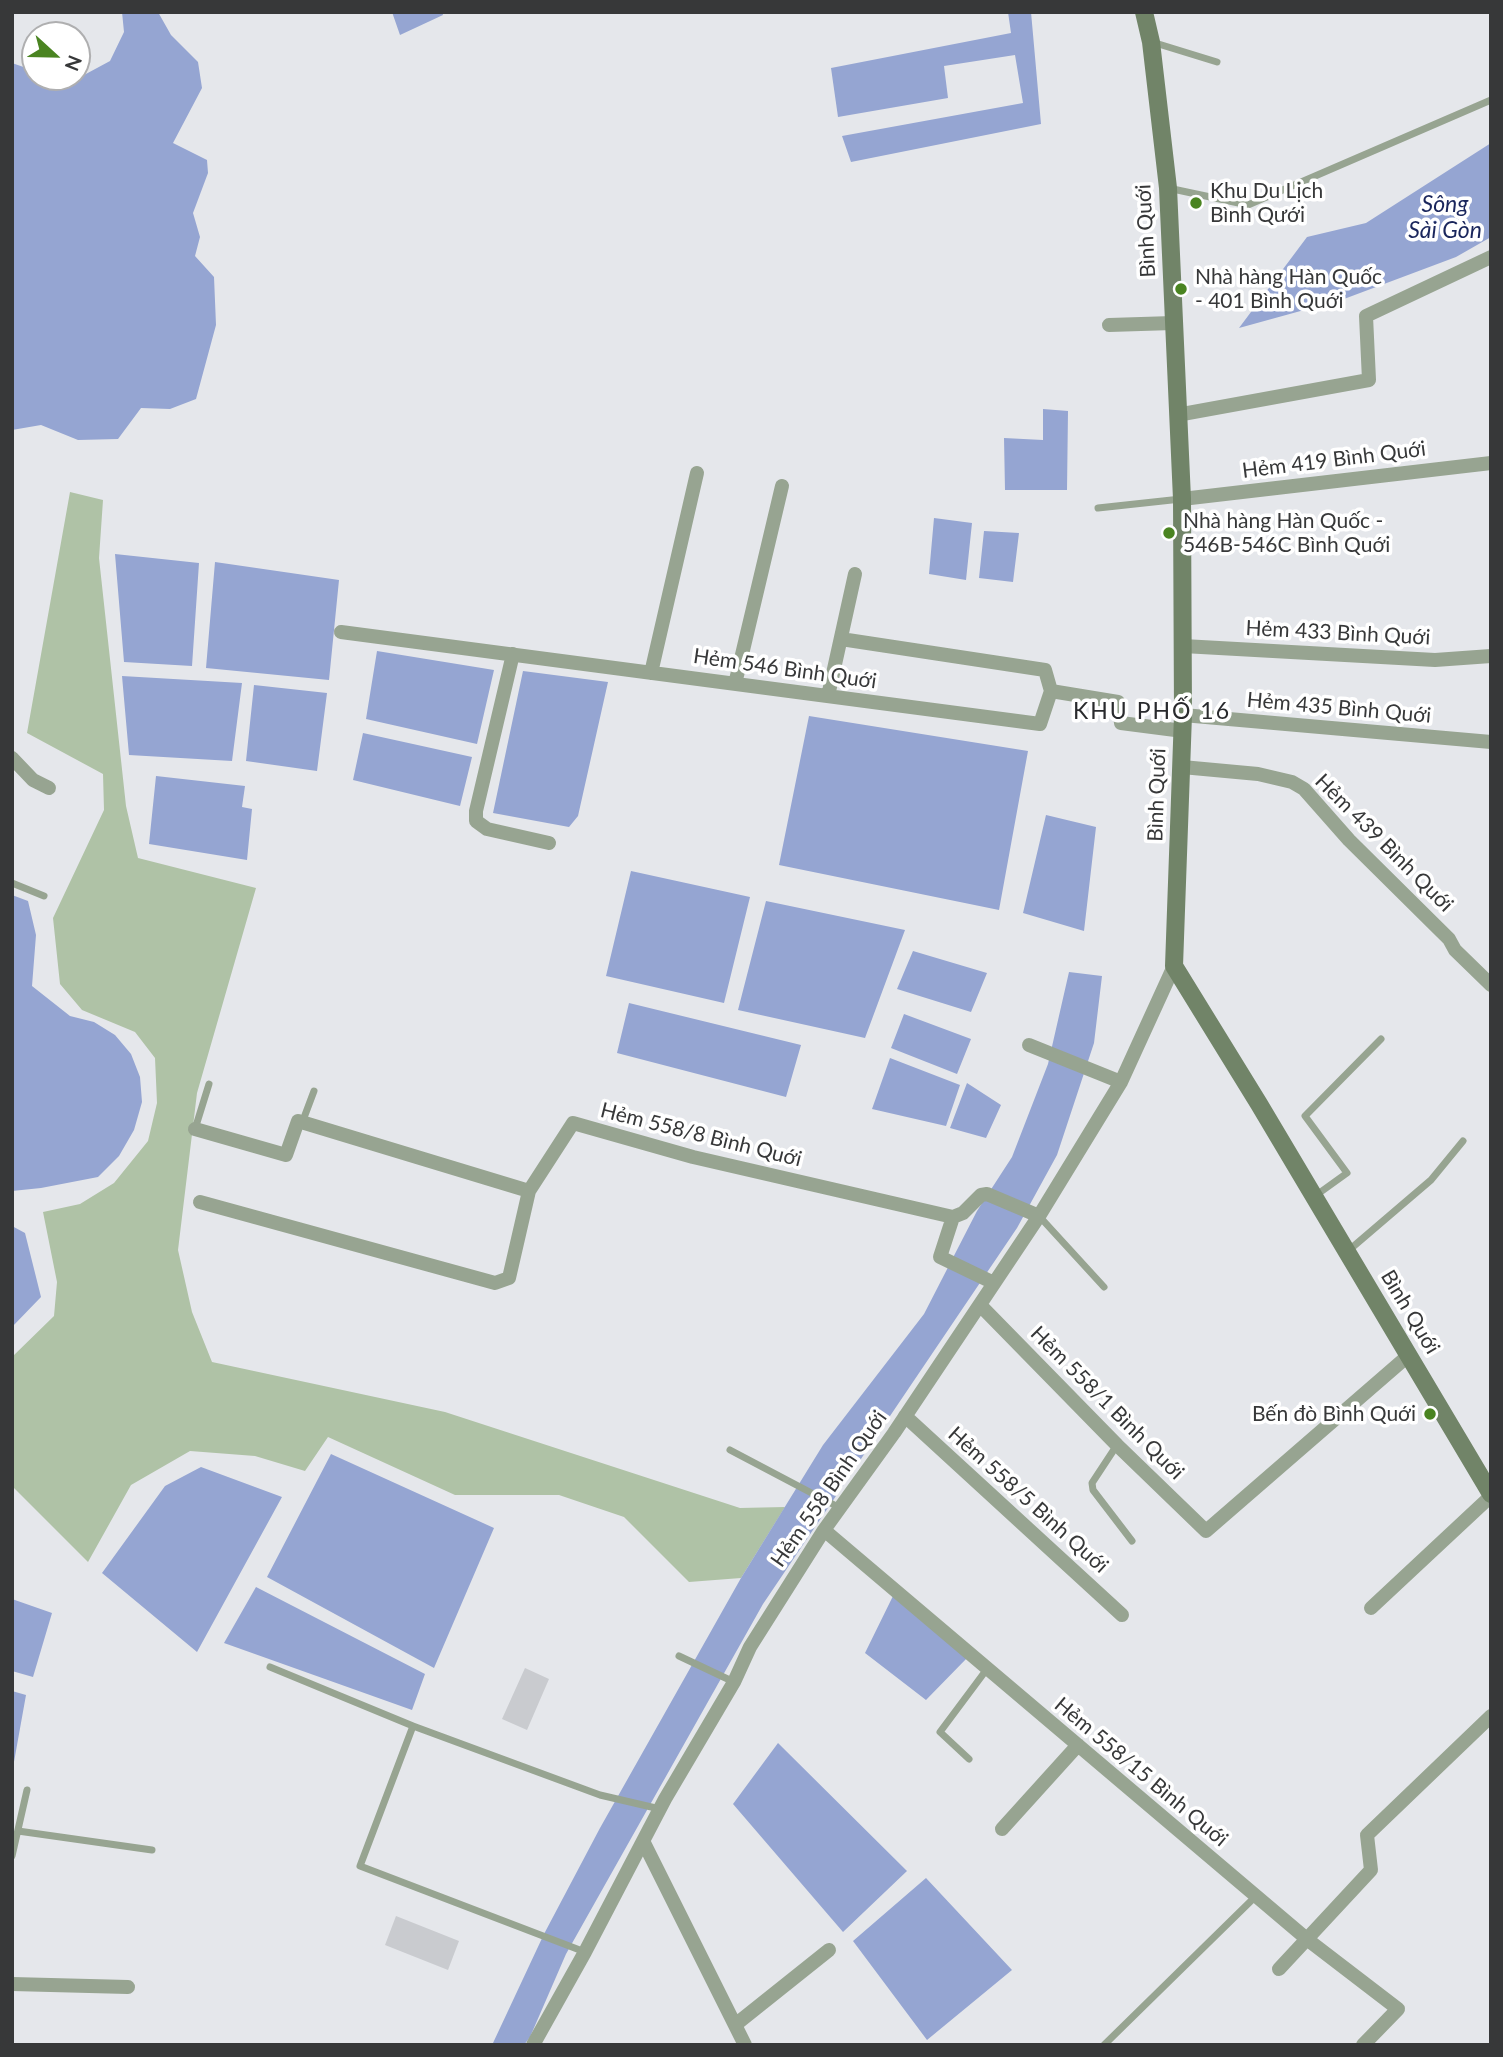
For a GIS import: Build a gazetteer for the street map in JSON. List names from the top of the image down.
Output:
{
  "streets": {
    "main road": ["Bình Quới"],
    "street": [
      "Hẻm 419 Bình Quới",
      "Hẻm 433 Bình Quới",
      "Hẻm 546 Bình Quới",
      "Hẻm 435 Bình Quới",
      "Hẻm 439 Bình Quới",
      "Hẻm 558/8 Bình Quới",
      "Hẻm 558/1 Bình Quới",
      "Hẻm 558 Bình Quới",
      "Hẻm 558/5 Bình Quới",
      "Hẻm 558/15 Bình Quới"
    ]
  },
  "crossings": [
    ["Bình Quới", "Hẻm 419 Bình Quới"],
    ["Bình Quới", "Hẻm 433 Bình Quới"],
    ["Bình Quới", "Hẻm 435 Bình Quới"],
    ["Bình Quới", "Hẻm 439 Bình Quới"],
    ["Bình Quới", "Hẻm 558/1 Bình Quới"],
    ["Bình Quới", "Hẻm 558 Bình Quới"],
    ["Hẻm 558/1 Bình Quới", "Hẻm 558 Bình Quới"],
    ["Hẻm 558 Bình Quới", "Hẻm 558/5 Bình Quới"],
    ["Hẻm 558 Bình Quới", "Hẻm 558/15 Bình Quới"]
  ],
  "districts": ["KHU PHỐ 16"],
  "water": ["Sông Sài Gòn"],
  "places": [
    "Khu Du Lịch Bình Qưới",
    "Nhà hàng Hàn Quốc - 401 Bình Quới",
    "Nhà hàng Hàn Quốc - 546B-546C Bình Quới",
    "Bến đò Bình Quới"
  ],
  "north": "right"
}
